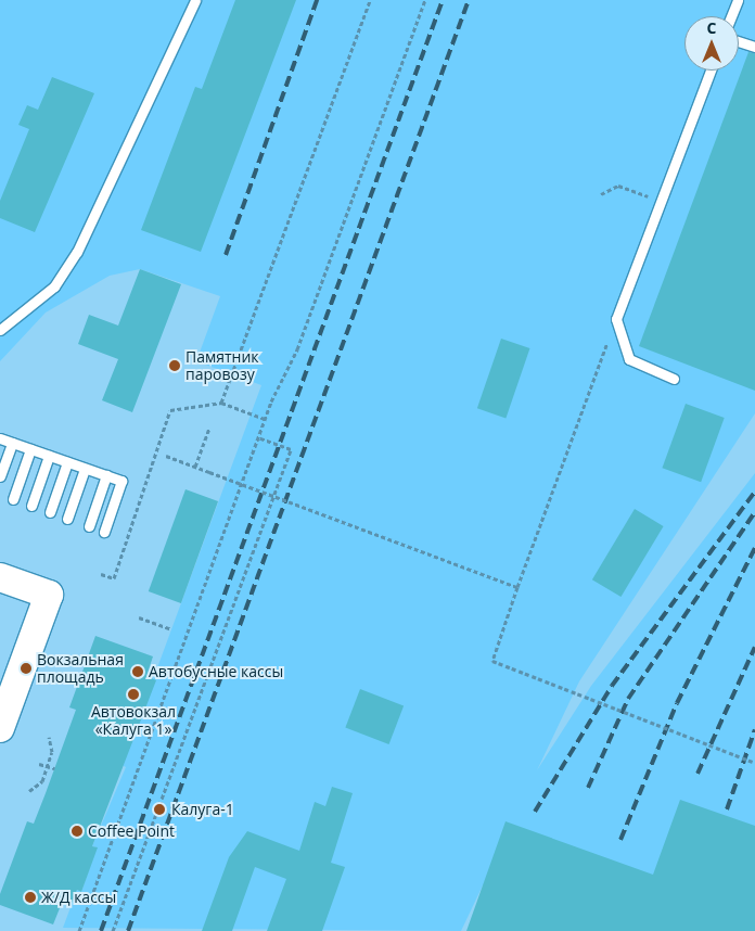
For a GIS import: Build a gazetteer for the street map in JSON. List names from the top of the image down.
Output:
{
  "places": [
    "Памятник паровозу",
    "Вокзальная площадь",
    "Автобусные кассы",
    "Автовокзал «Калуга 1»",
    "Калуга-1",
    "Coffee Point",
    "Ж/Д кассы"
  ],
  "north": "top"
}
